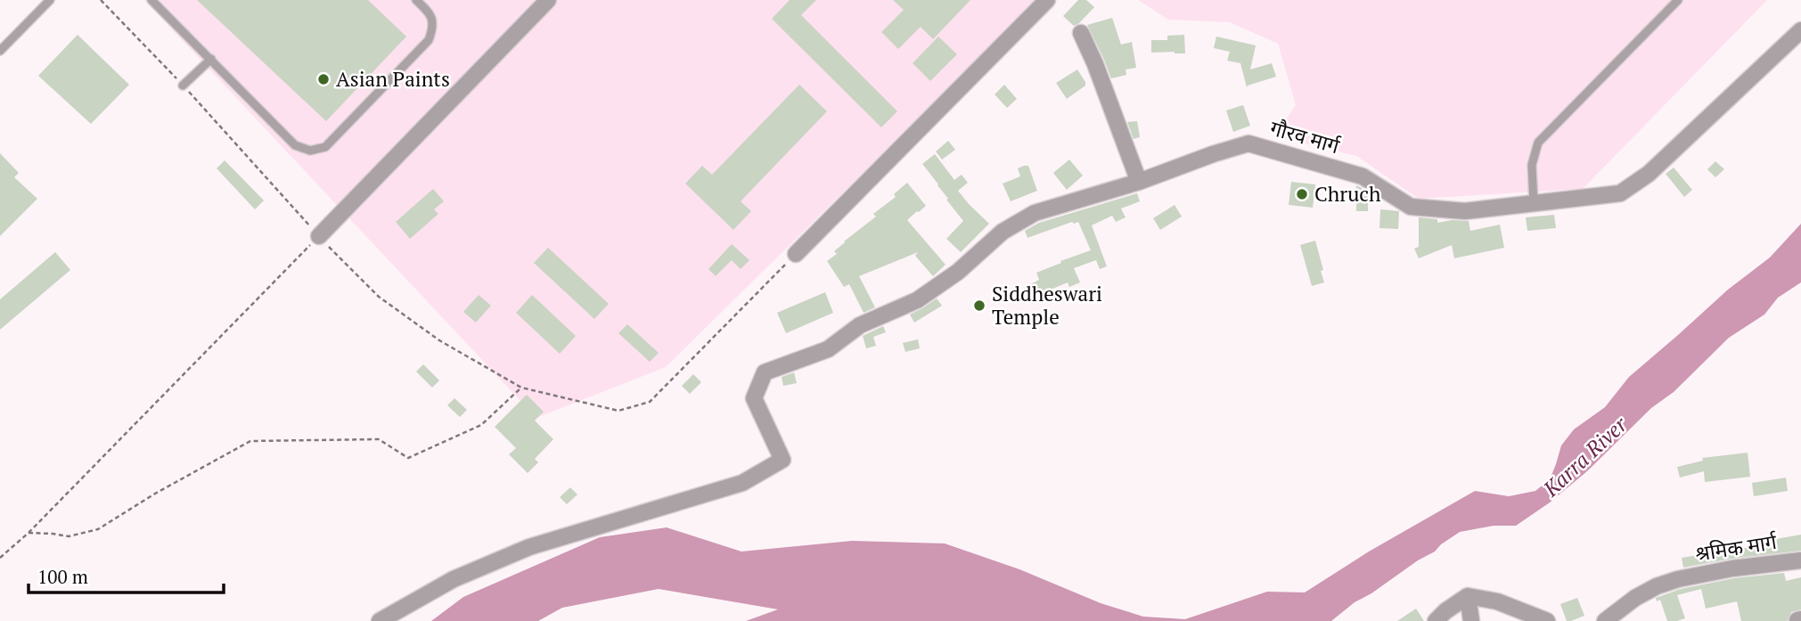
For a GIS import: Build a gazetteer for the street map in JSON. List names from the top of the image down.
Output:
{
  "streets": {
    "street": ["गौरव मार्ग", "श्रमिक मार्ग"]
  },
  "water": ["Karra River"],
  "places": ["Asian Paints", "Chruch", "Siddheswari Temple"],
  "scale_bar": "100 m"
}
